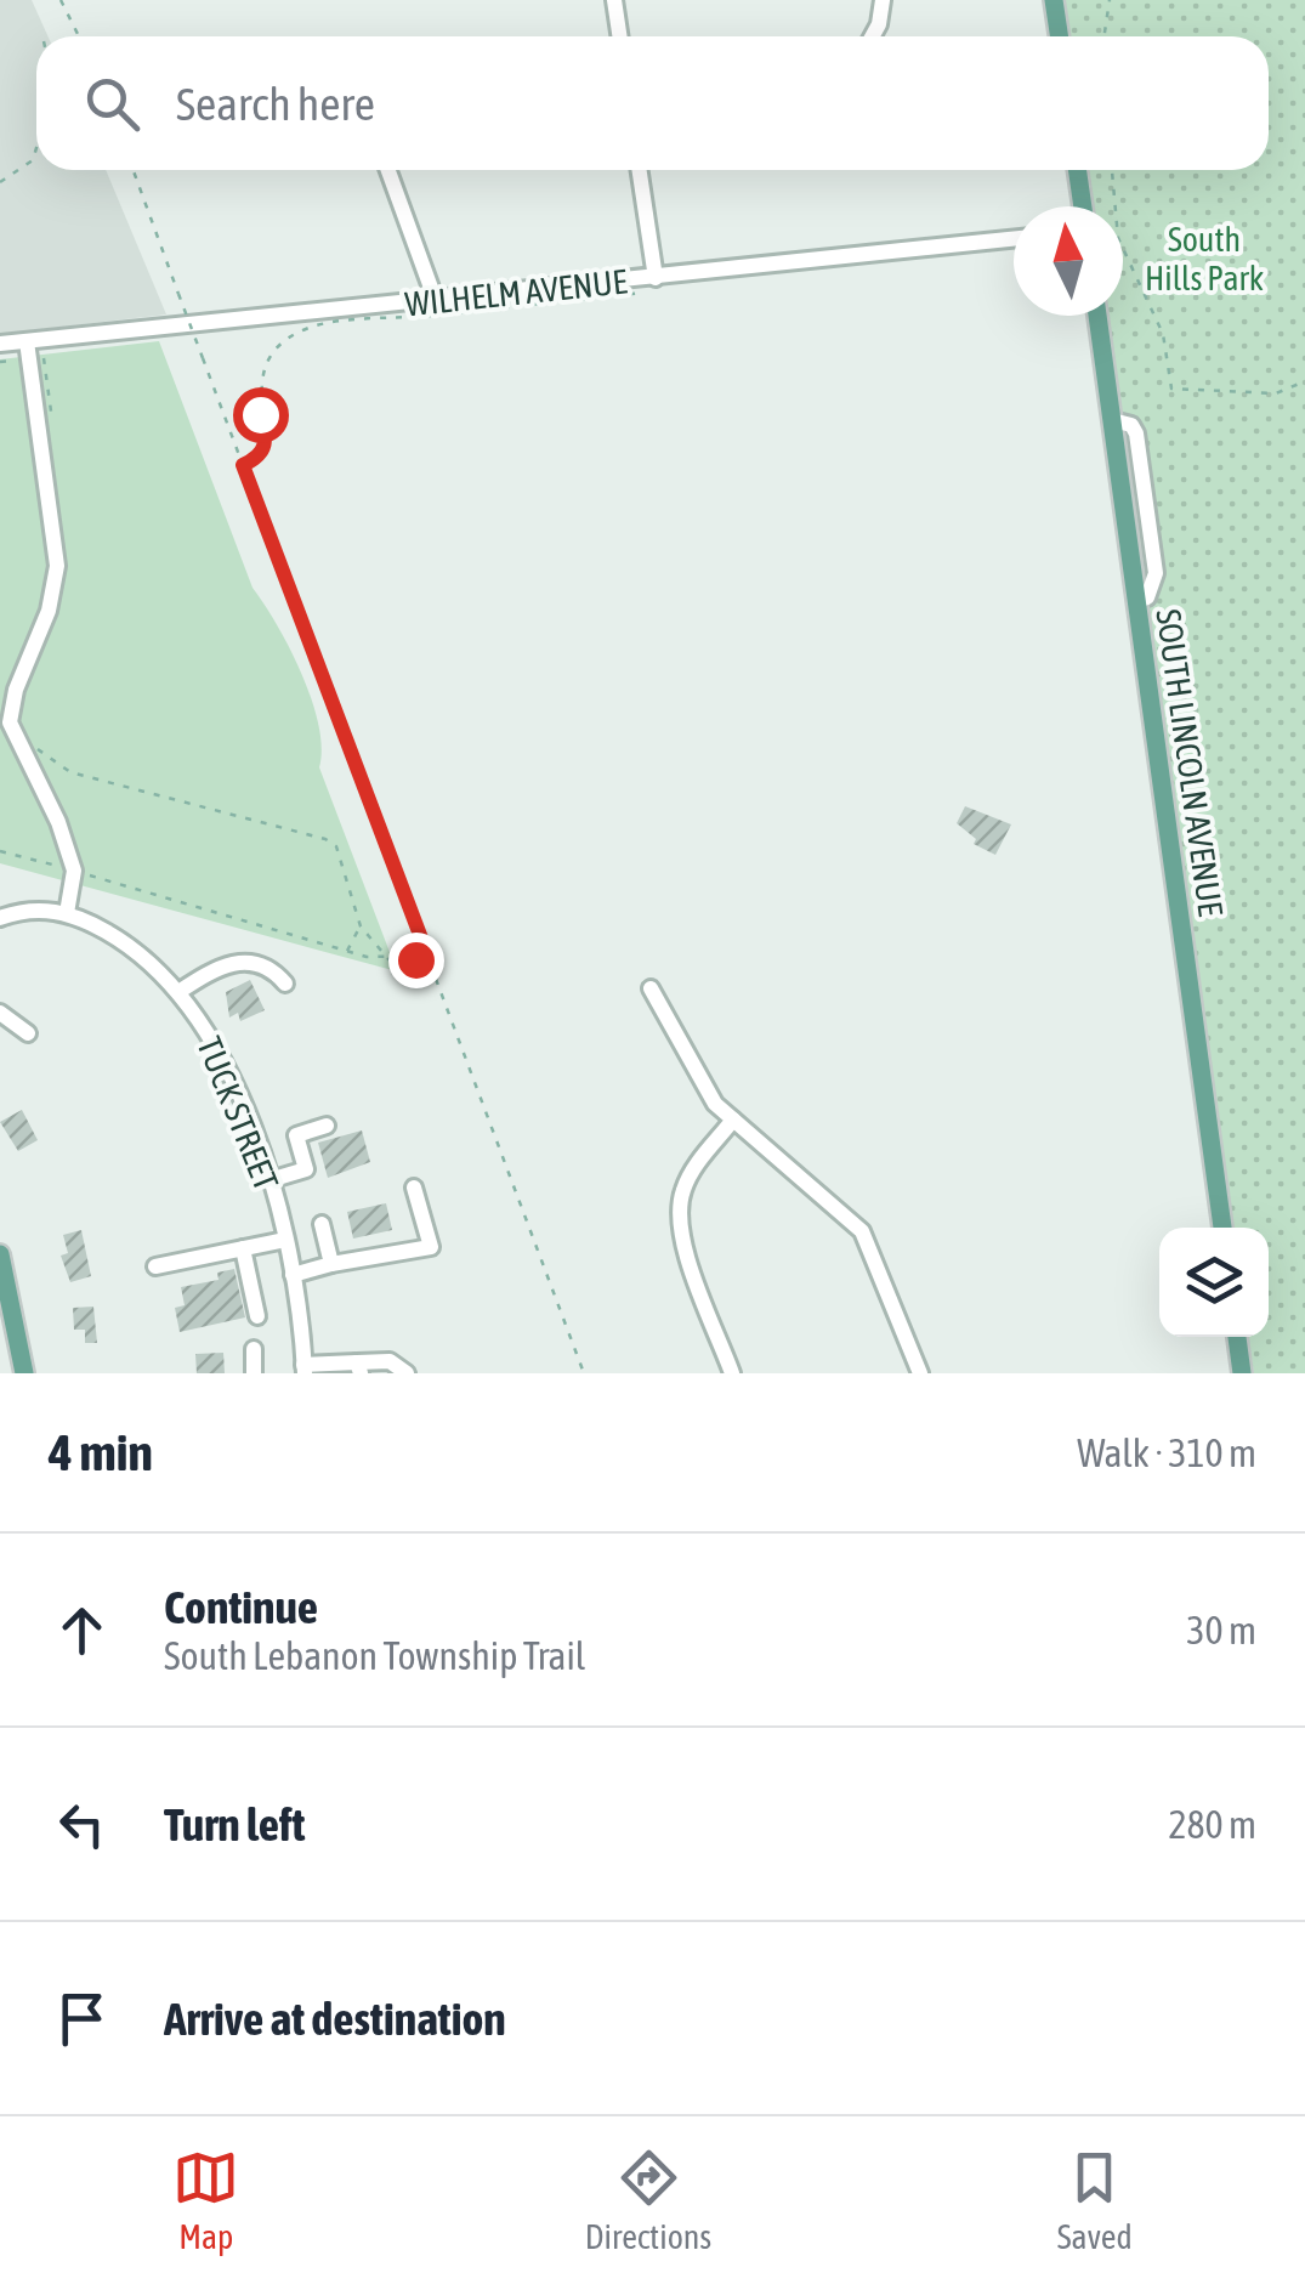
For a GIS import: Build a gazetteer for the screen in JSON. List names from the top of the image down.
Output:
{
  "streets": {
    "main road": ["SOUTH LINCOLN AVENUE"],
    "street": ["WILHELM AVENUE", "TUCK STREET"]
  },
  "parks": ["South Hills Park"],
  "north": "top",
  "page": {
    "search": "Search here",
    "heading": ["4 min", "Walk · 310 m"],
    "list": [
      ["Continue", "South Lebanon Township Trail", "30 m"],
      ["Turn left", "280 m"],
      "Arrive at destination"
    ],
    "nav": ["Map", "Directions", "Saved"]
  }
}
